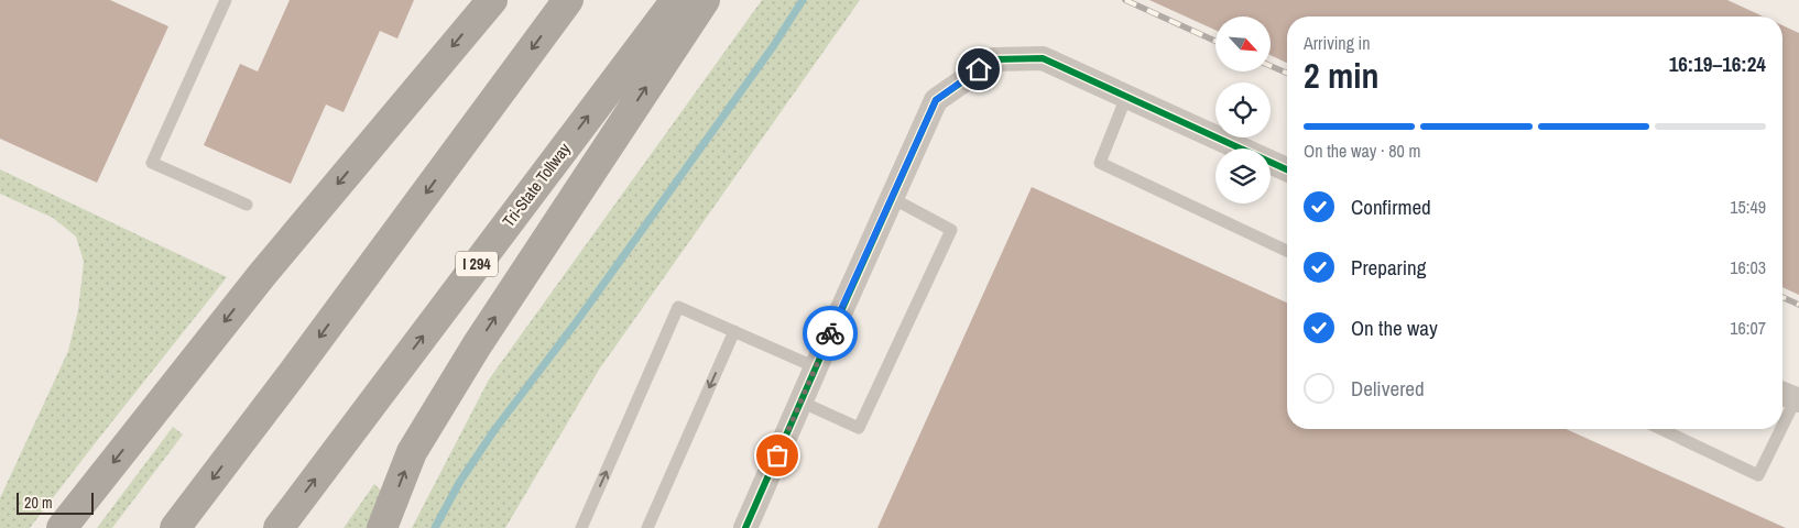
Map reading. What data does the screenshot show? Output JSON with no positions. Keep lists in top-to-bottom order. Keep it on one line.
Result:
{"streets":{"highway":["Tri-State Tollway","I 294"]},"scale_bar":"20 m","north":"bottom right","page":{"heading":["2 min","Arriving in","16:19–16:24"],"bar":"On the way · 80 m","list":[["Confirmed","15:49"],["Preparing","16:03"],["On the way","16:07"],"Delivered"],"scale":"20 m"}}
